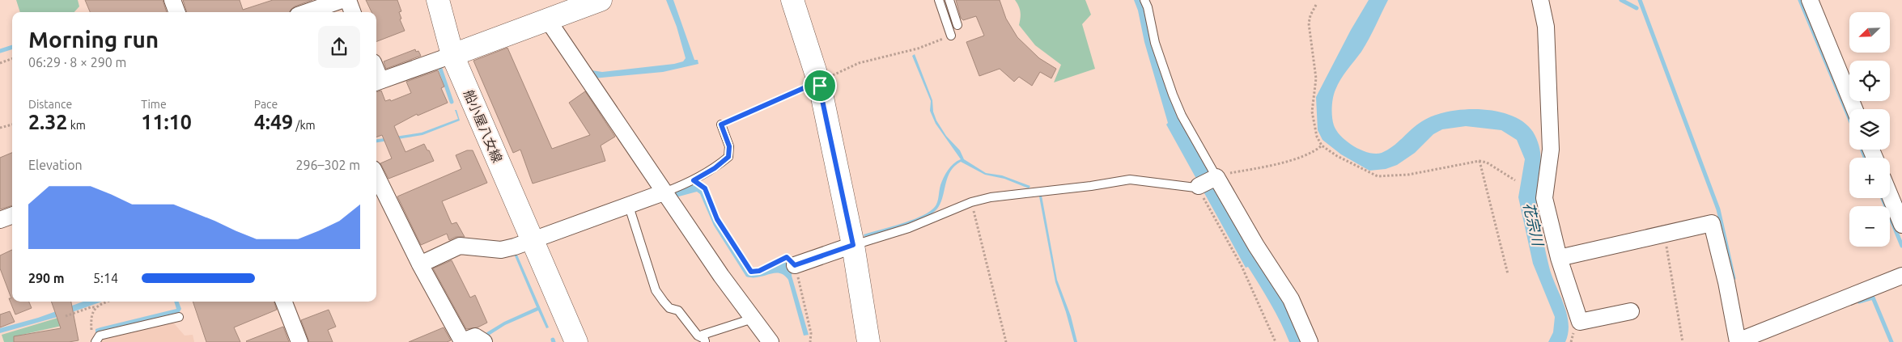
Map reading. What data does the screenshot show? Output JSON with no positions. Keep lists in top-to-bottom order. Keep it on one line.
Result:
{"streets":{"main road":["船小屋八女線"]},"water":["花宗川"],"north":"bottom left","page":{"map_buttons":["+","−"],"heading":["Morning run","06:29 · 8 × 290 m"],"stats":[["Distance","2.32 km"],["Time","11:10"],["Pace","4:49 /km"]],"chart":["Elevation","296–302 m"],"list":[{"name":"290 m","note":"5:14"}]}}
